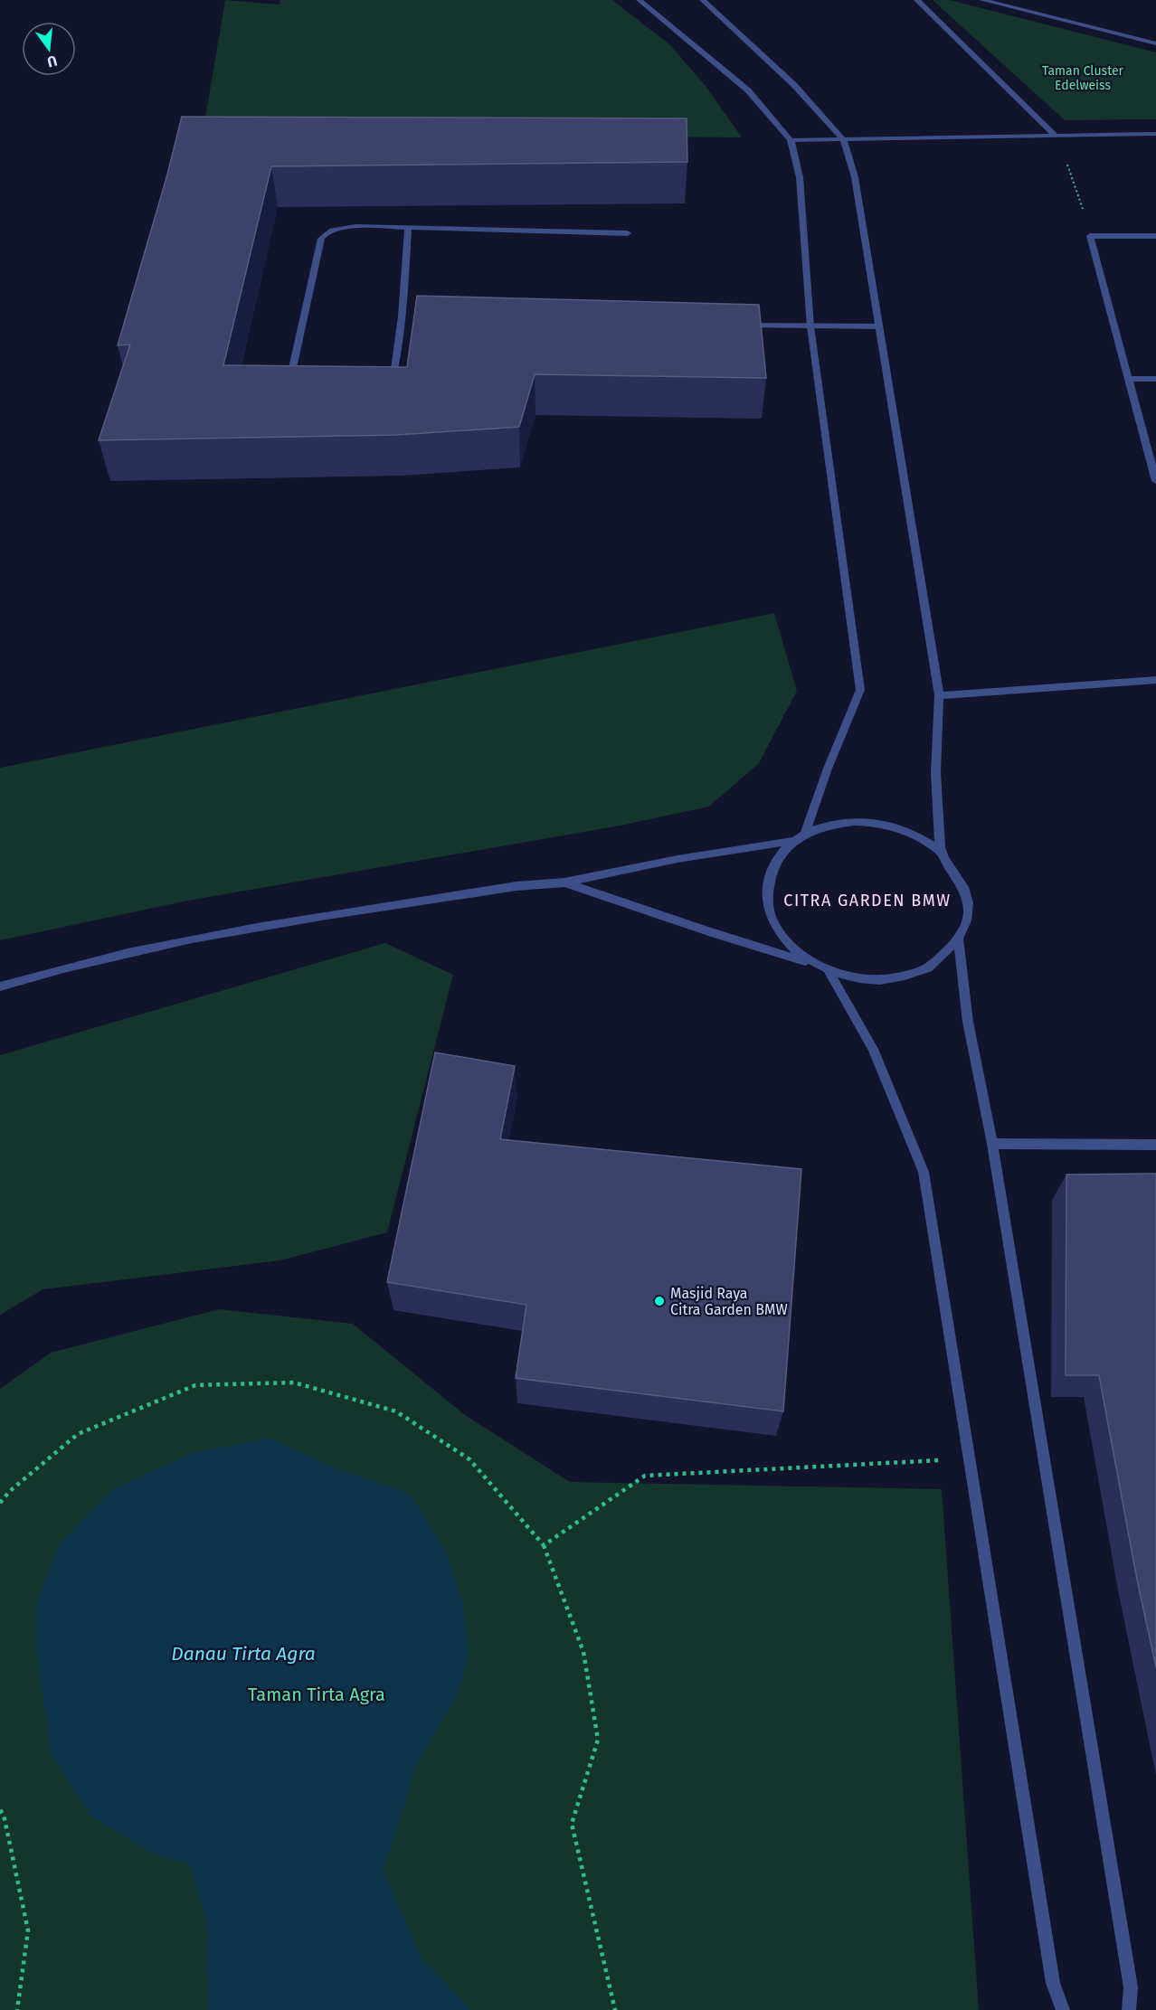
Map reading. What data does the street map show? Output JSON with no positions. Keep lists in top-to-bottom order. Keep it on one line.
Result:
{"districts":["CITRA GARDEN BMW"],"water":["Danau Tirta Agra"],"parks":["Taman Cluster Edelweiss","Taman Tirta Agra"],"places":["Masjid Raya Citra Garden BMW"],"north":"bottom"}
